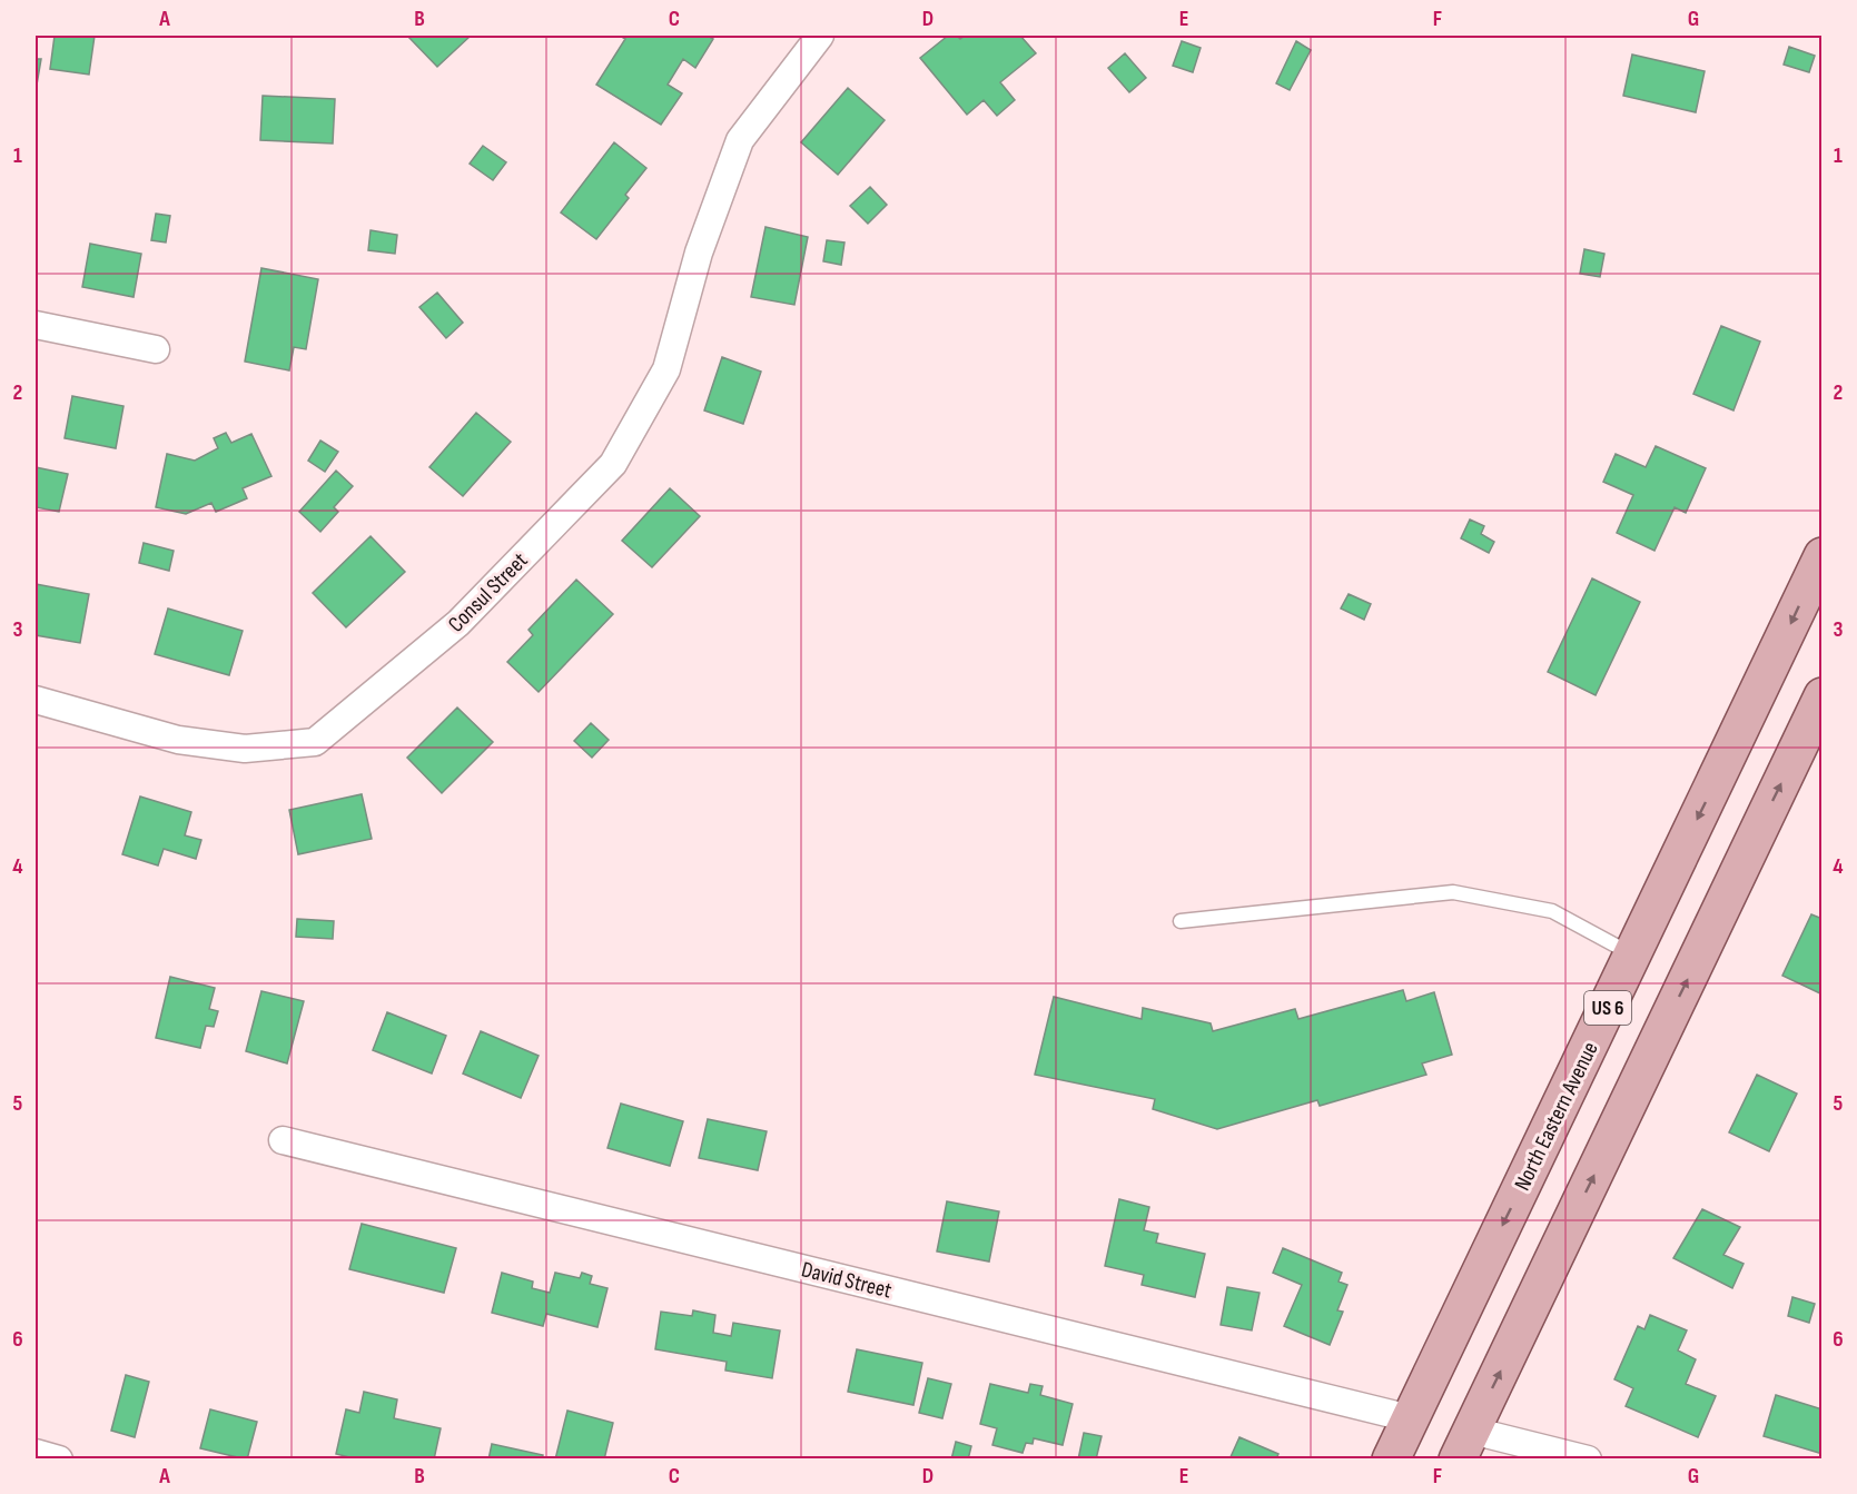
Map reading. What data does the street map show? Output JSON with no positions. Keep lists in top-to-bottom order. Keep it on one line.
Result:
{"streets":{"main road":["US 6","North Eastern Avenue"],"street":["Consul Street","David Street"]},"crossings":[["North Eastern Avenue","David Street"]],"grid":{"columns":["A","B","C","D","E","F","G"],"rows":["1","2","3","4","5","6"]}}
